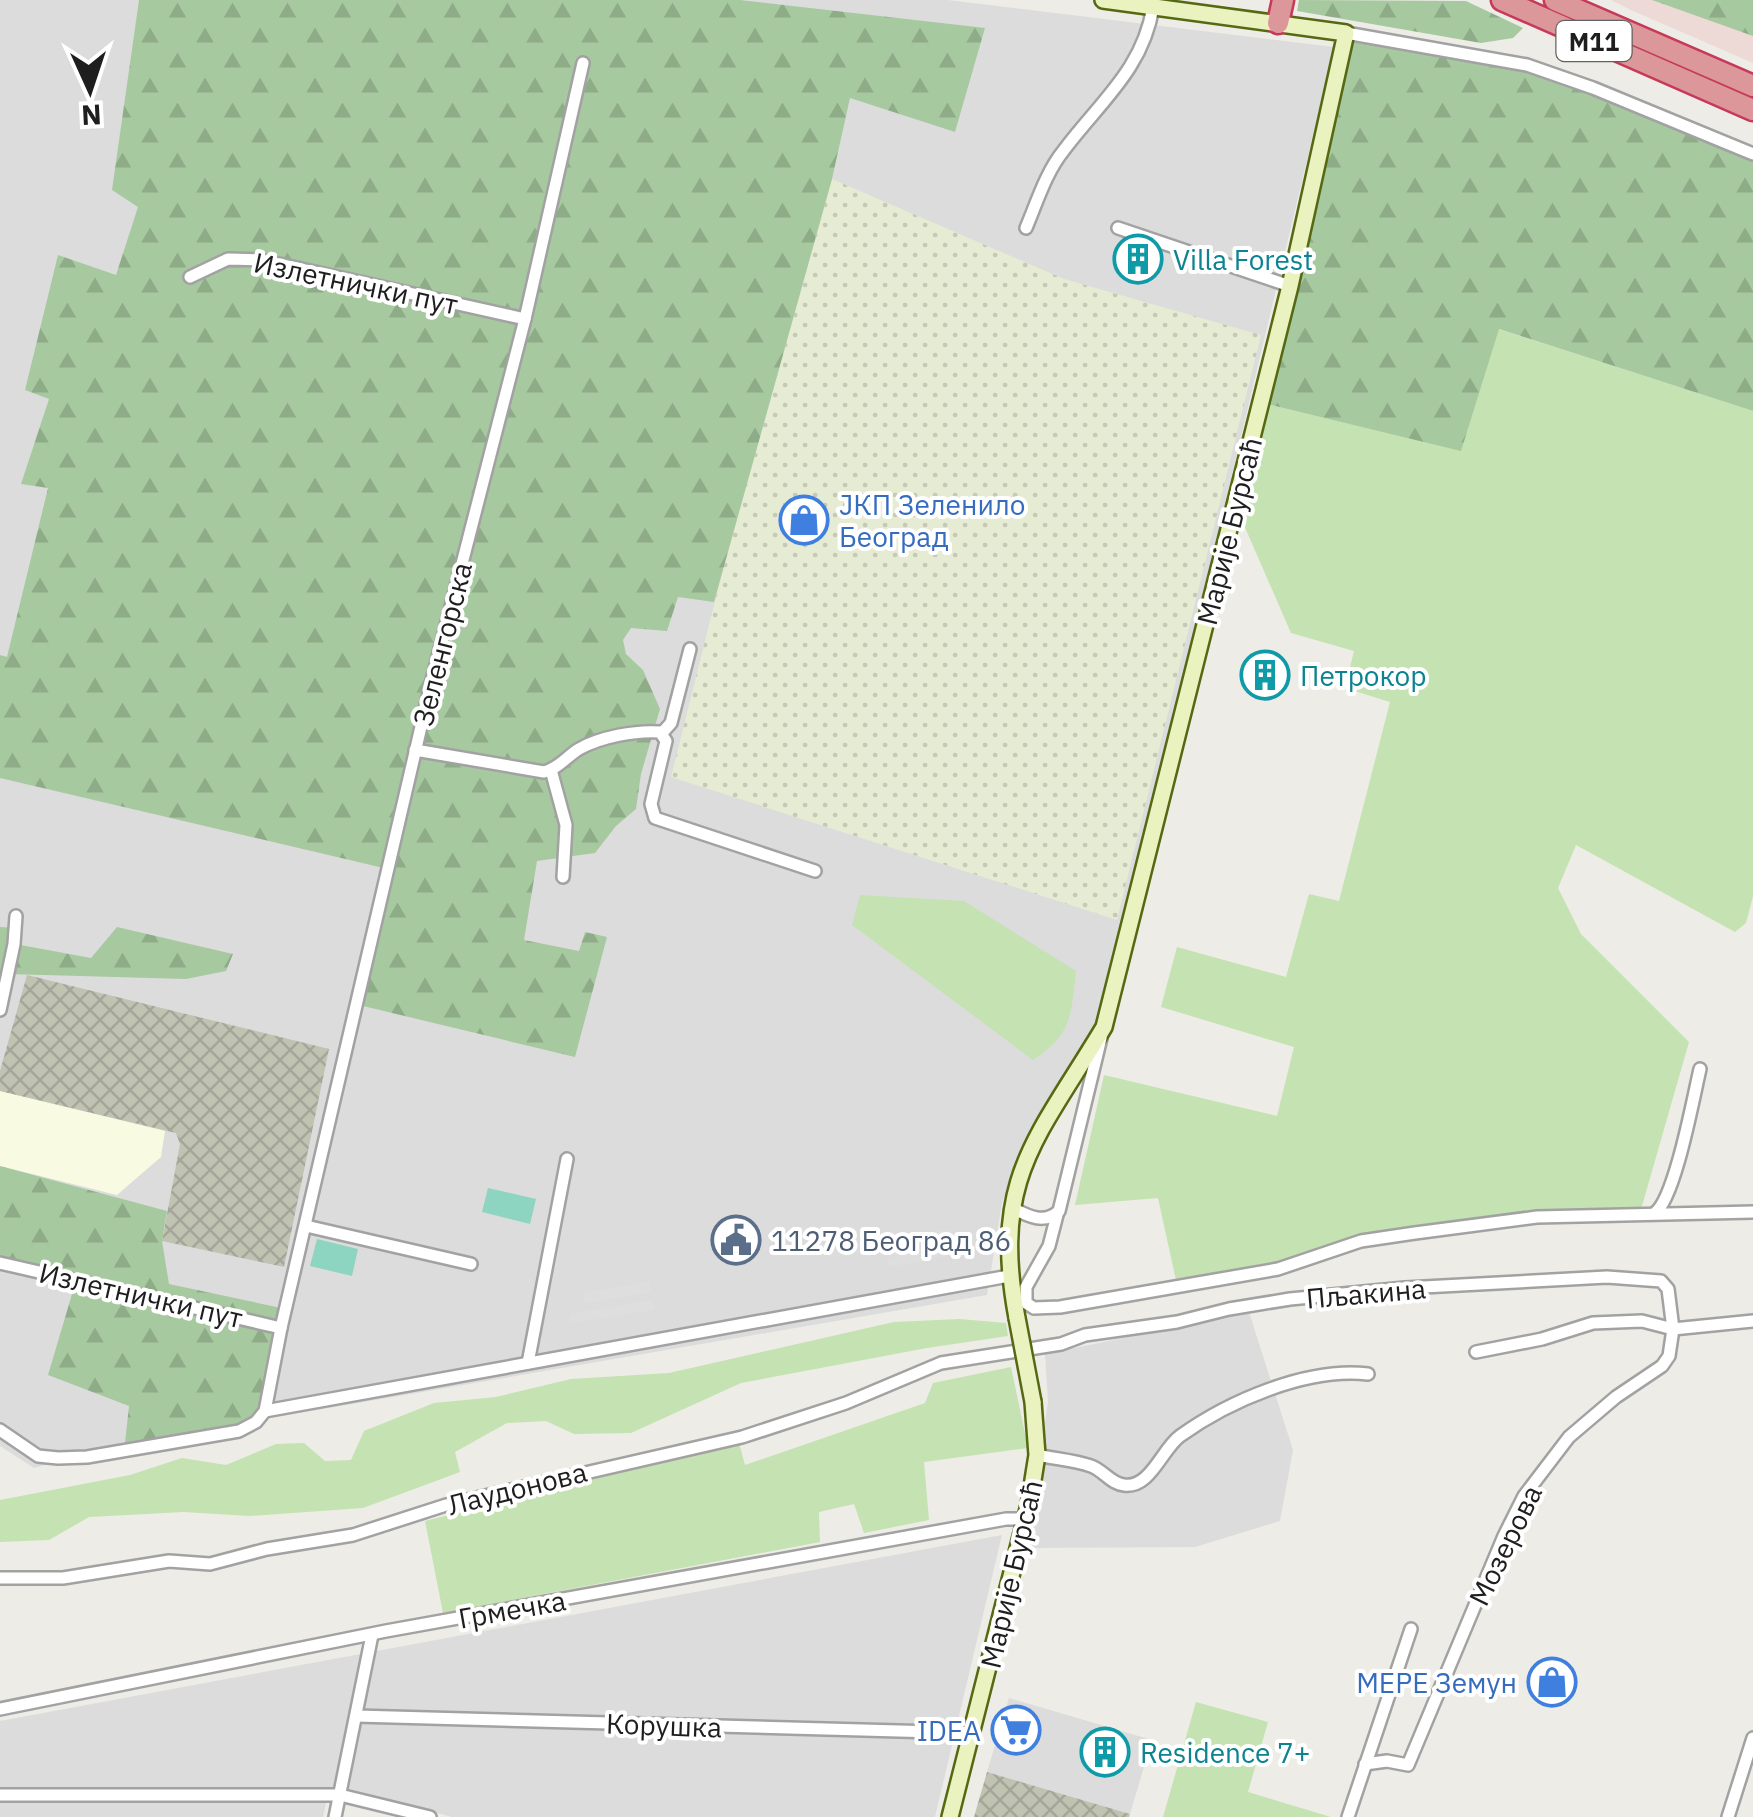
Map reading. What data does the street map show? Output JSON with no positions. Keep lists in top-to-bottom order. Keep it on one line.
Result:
{"streets":{"highway":["M11"],"street":["Излетнички пут","Марије Бурсаћ","Зеленгорска","Пљакина","Лаудонова","Мозерова","Грмечка","Корушка"]},"crossings":[["Излетнички пут","Зеленгорска"],["Марије Бурсаћ","Грмечка"],["Марије Бурсаћ","Корушка"],["Пљакина","Лаудонова"],["Пљакина","Мозерова"]],"places":{"building":["Villa Forest","Петрокор","Residence 7+"],"shop":["ЈКП Зеленило Београд","МЕРЕ Земун"],"public building":["11278 Београд 86"],"supermarket":["IDEA"]},"north":"bottom"}
